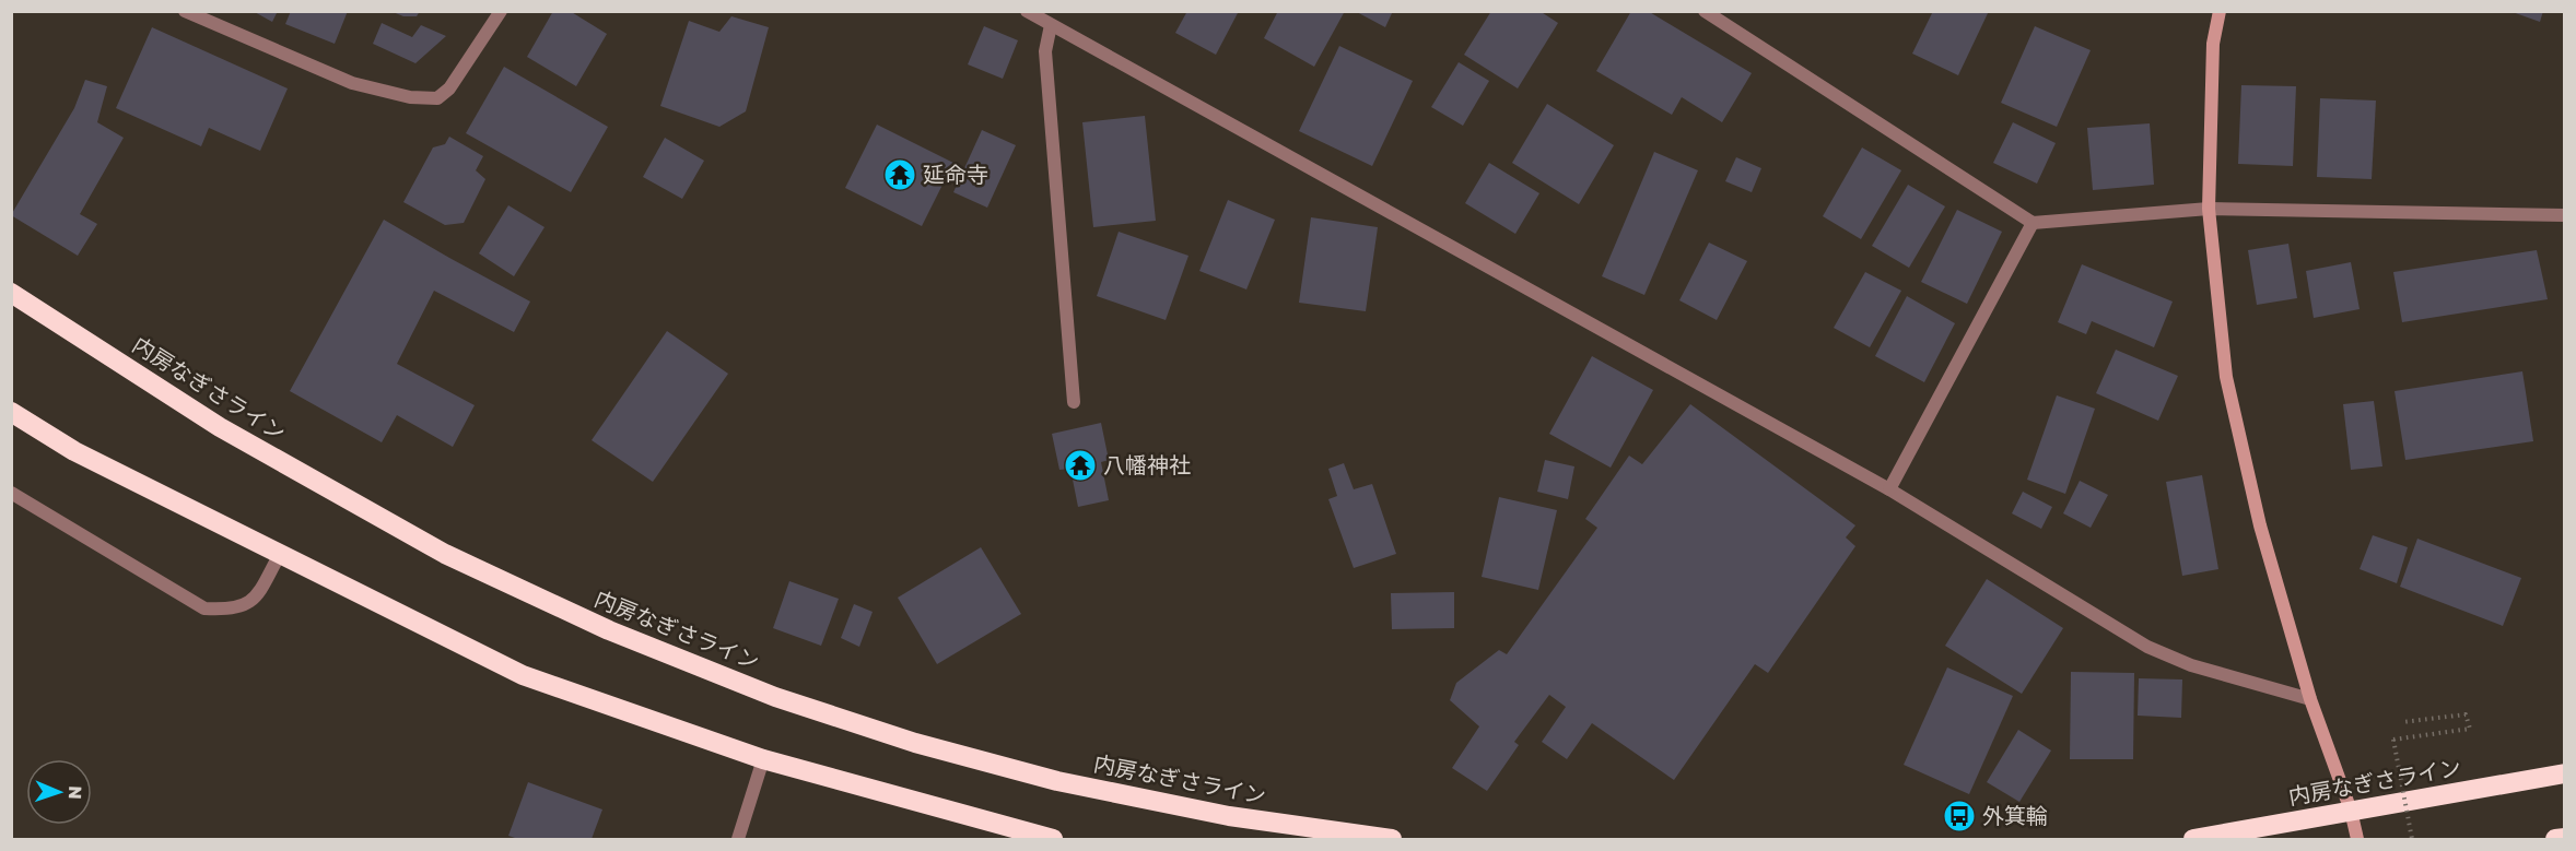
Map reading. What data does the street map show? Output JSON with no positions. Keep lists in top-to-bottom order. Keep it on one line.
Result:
{"streets":{"highway":["内房なぎさライン"]},"places":{"temple":["延命寺","八幡神社"],"bus stop":["外箕輪"]},"north":"right"}
